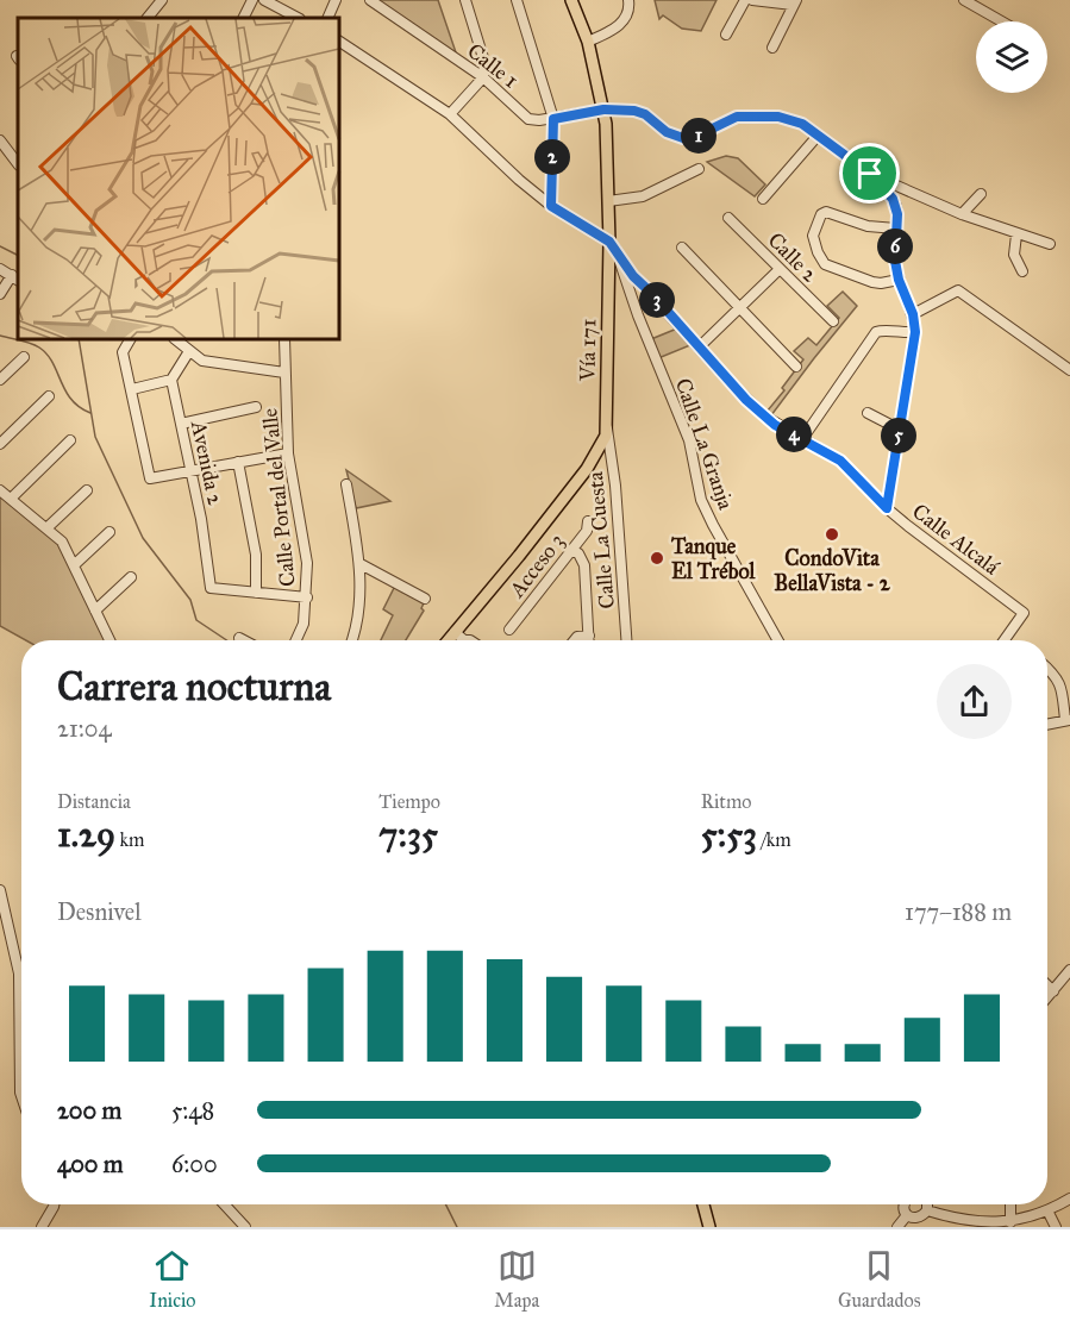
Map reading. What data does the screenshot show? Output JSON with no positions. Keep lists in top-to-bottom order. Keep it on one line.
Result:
{"streets":{"main road":["Vía 171"],"street":["Calle 1","Calle 2","Calle La Granja","Avenida 2","Calle Portal del Valle","Calle Alcalá","Calle La Cuesta","Acceso 3"]},"crossings":[["Calle 1","Vía 171"],["Vía 171","Calle La Granja"],["Vía 171","Calle La Cuesta"],["Calle La Granja","Calle Alcalá"]],"places":["CondoVita BellaVista - 2","Tanque El Trébol"],"page":{"pins":["1","2","6","3","4","5"],"heading":["Carrera nocturna","21:04"],"stats":[["Distancia","1.29 km"],["Tiempo","7:35"],["Ritmo","5:53 /km"]],"chart":["Desnivel","177–188 m"],"list":[{"name":"200 m","note":"5:48"},{"name":"400 m","note":"6:00"}],"tabs":["Inicio","Mapa","Guardados"]}}
